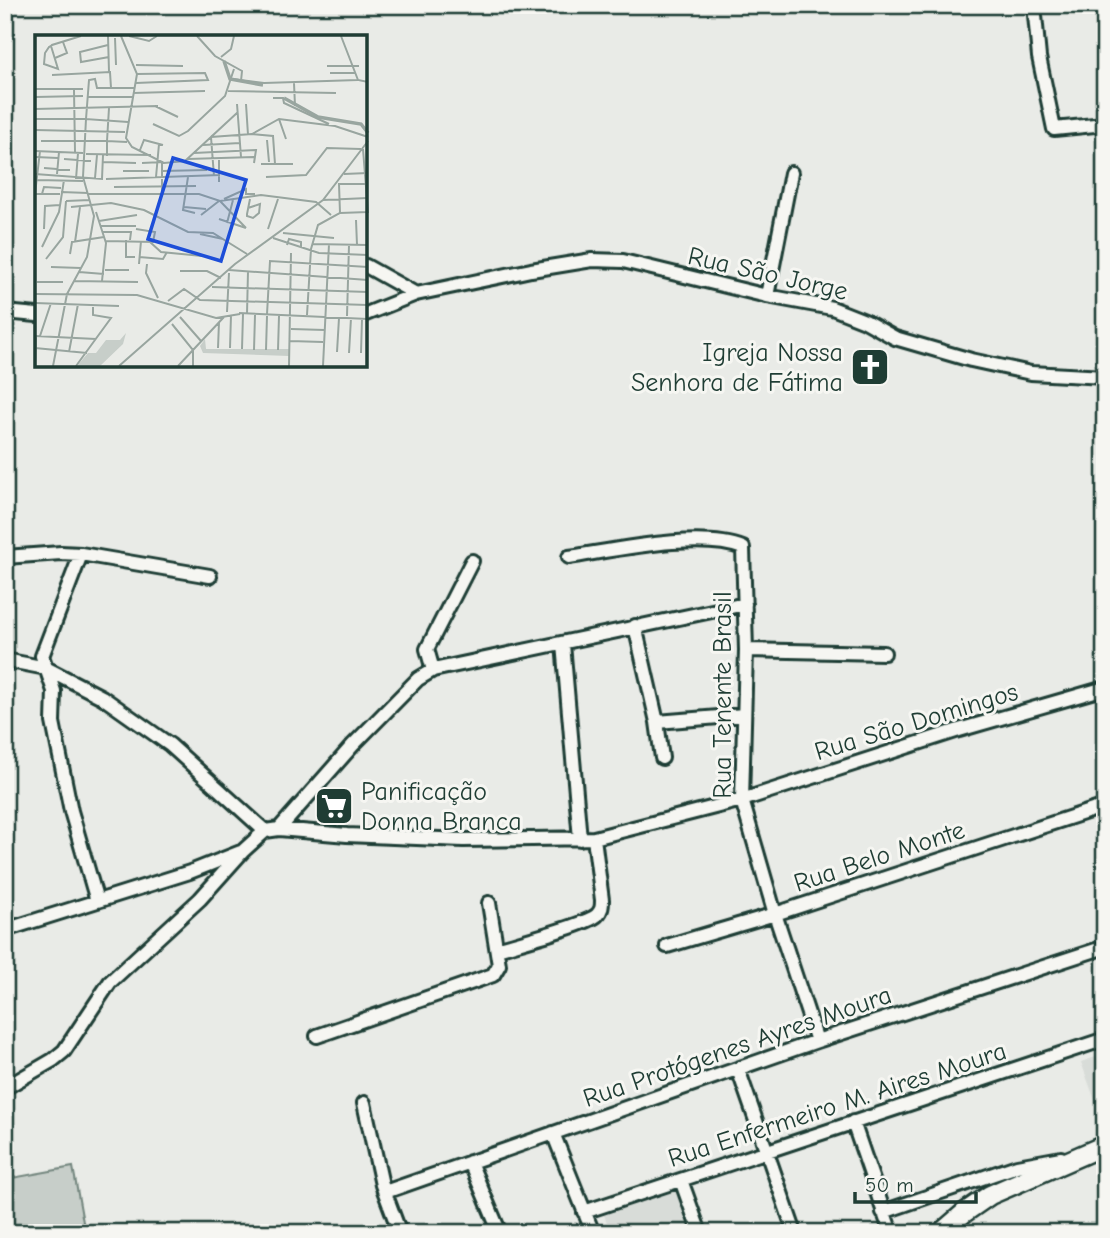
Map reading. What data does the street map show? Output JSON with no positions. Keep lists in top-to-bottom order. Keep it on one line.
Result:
{"streets":{"street":["Rua São Jorge","Rua Tenente Brasil","Rua São Domingos","Rua Belo Monte","Rua Protógenes Ayres Moura","Rua Enfermeiro M. Aires Moura"]},"crossings":[["Rua Tenente Brasil","Rua São Domingos"],["Rua Tenente Brasil","Rua Belo Monte"],["Rua Tenente Brasil","Rua Protógenes Ayres Moura"]],"places":{"church":["Igreja Nossa Senhora de Fátima"],"supermarket":["Panificação Donna Branca"]},"scale_bar":"50 m"}
